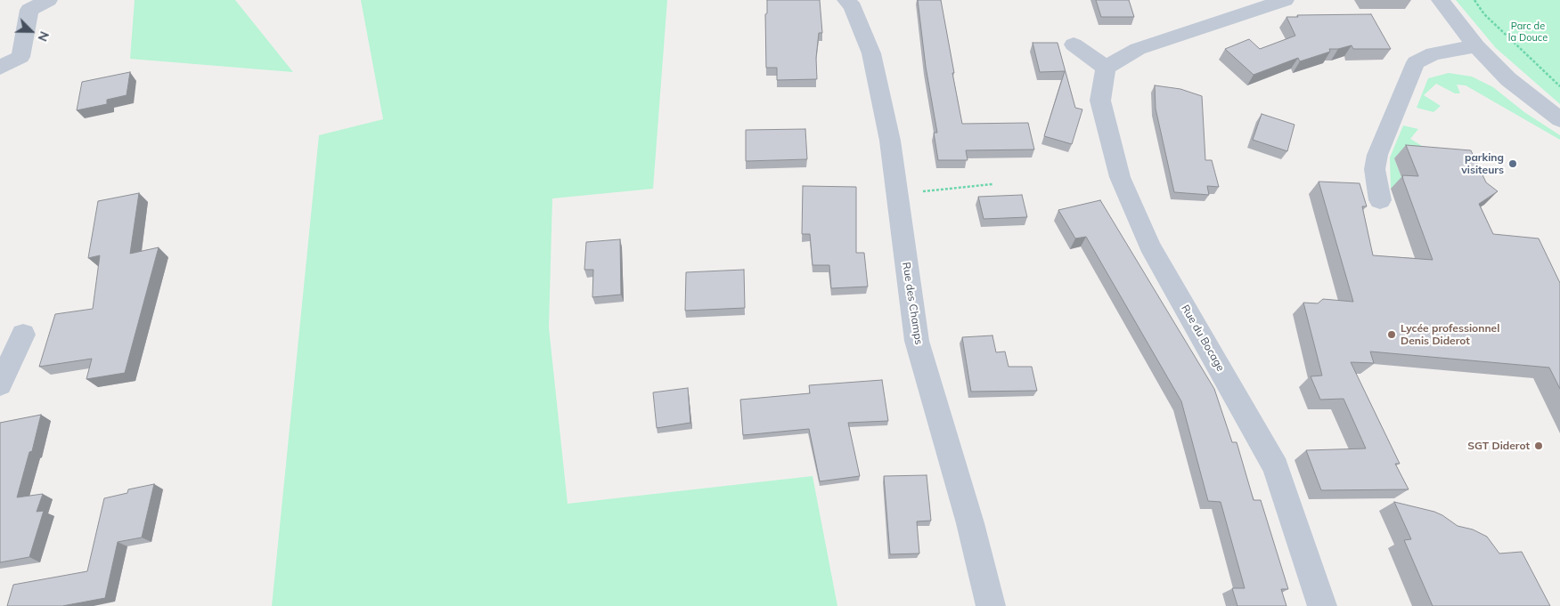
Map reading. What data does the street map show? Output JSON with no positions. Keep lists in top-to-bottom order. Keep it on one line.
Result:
{"streets":{"street":["Rue des Champs","Rue du Bocage"]},"parks":["Parc de la Douce"],"places":["parking visiteurs","Lycée professionnel Denis Diderot","SGT Diderot"],"north":"bottom right"}
